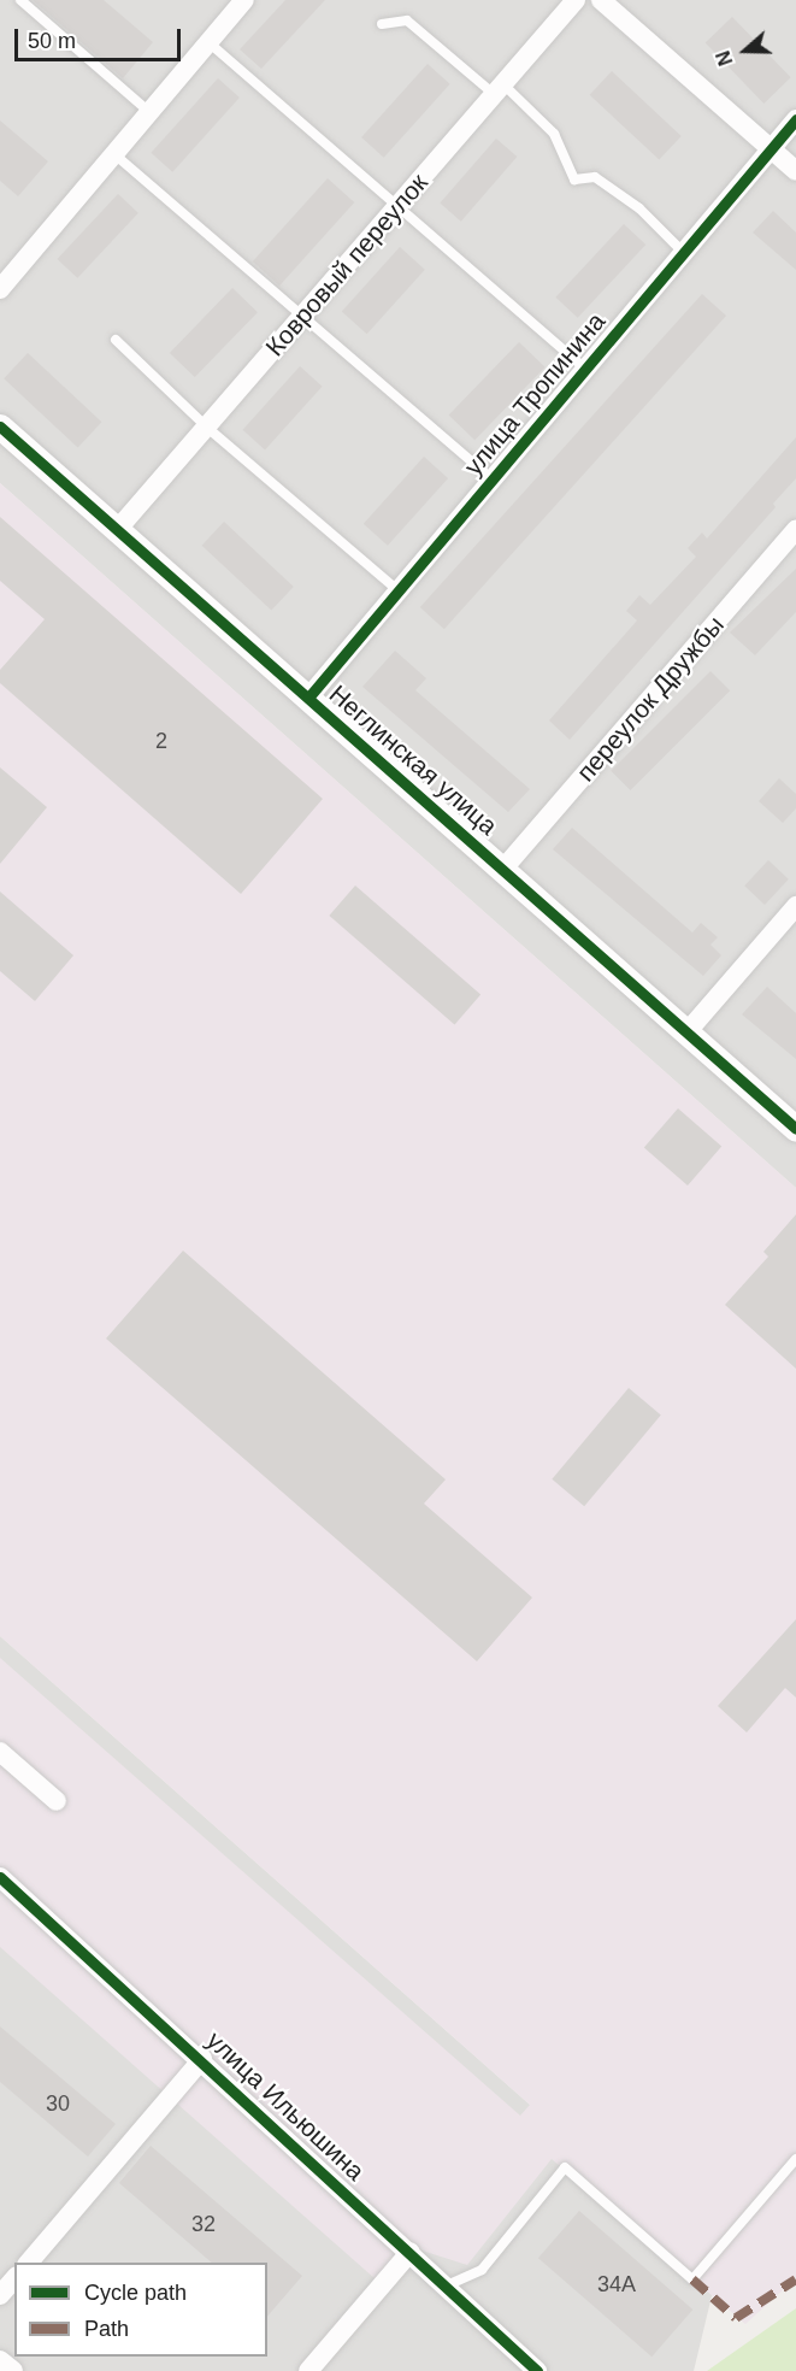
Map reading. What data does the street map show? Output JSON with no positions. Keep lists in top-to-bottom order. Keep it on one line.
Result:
{"streets":{"street":["Ковровый переулок","улица Тропинина","переулок Дружбы","Неглинская улица","улица Ильюшина"]},"crossings":[["Ковровый переулок","Неглинская улица"],["улица Тропинина","Неглинская улица"],["переулок Дружбы","Неглинская улица"]],"house_numbers":["2","30","32","34А"],"legend":["Cycle path","Path"],"scale_bar":"50 m","north":"left"}
